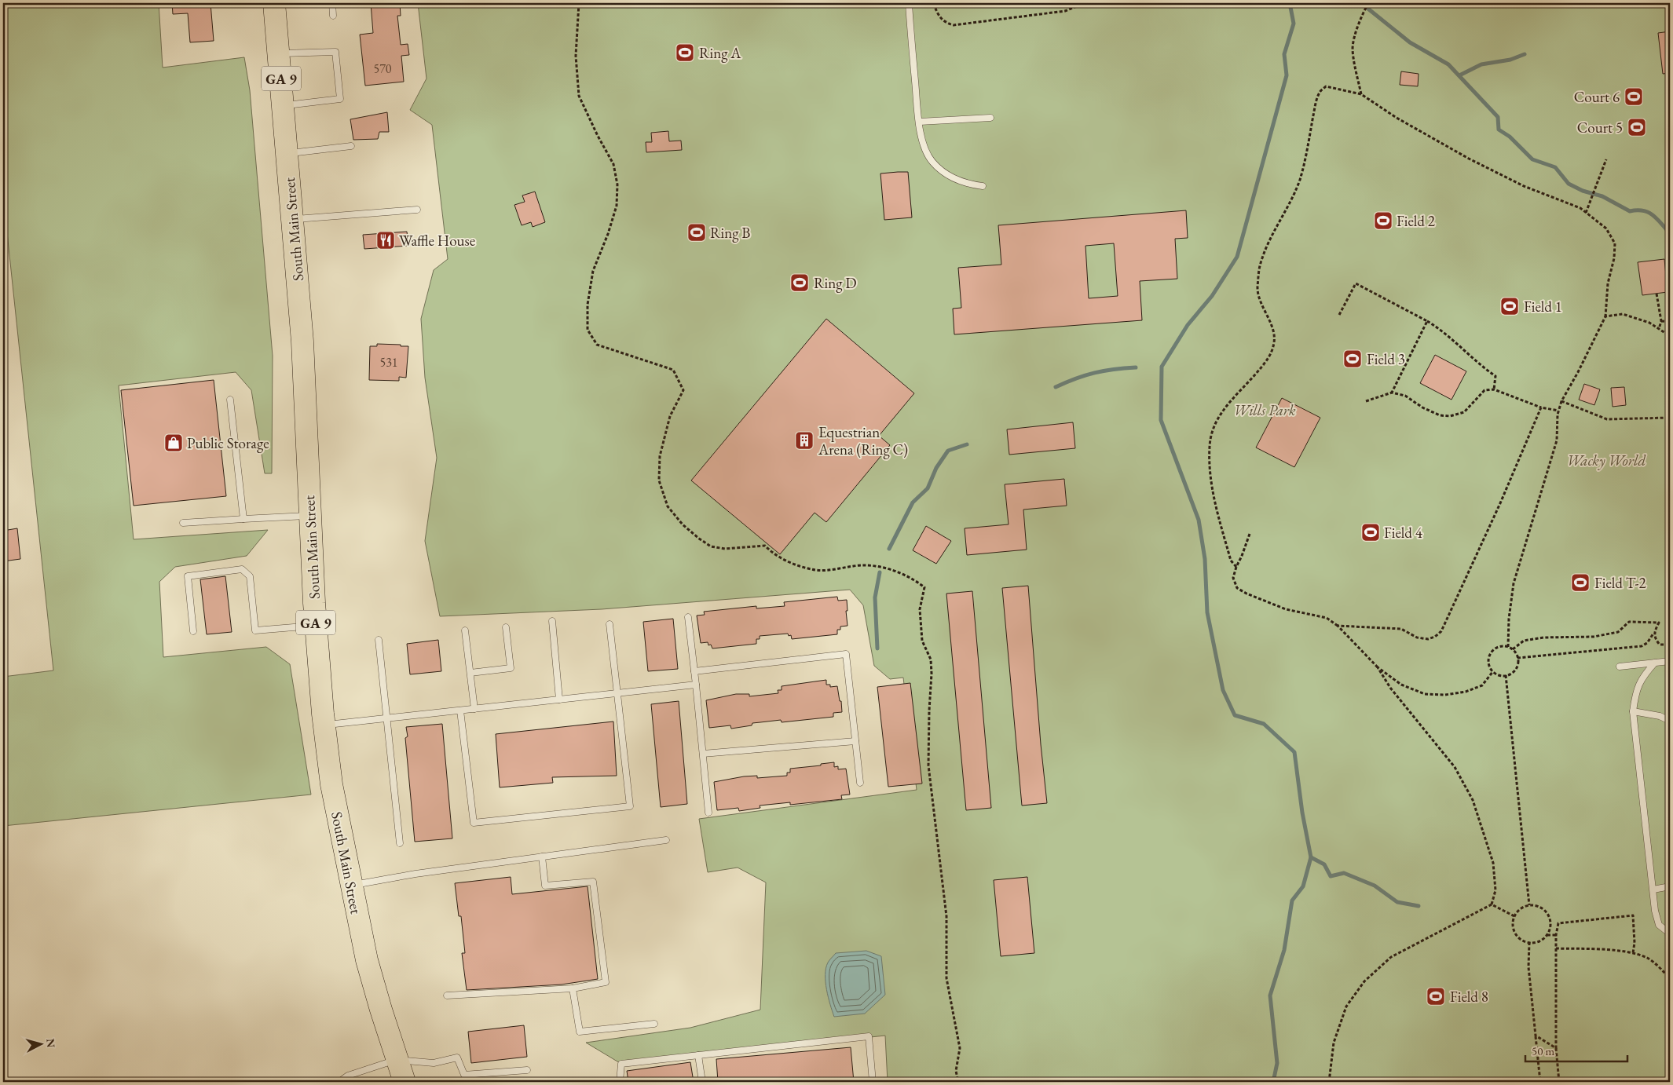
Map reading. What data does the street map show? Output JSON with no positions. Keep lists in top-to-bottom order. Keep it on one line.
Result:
{"streets":{"highway":["GA 9","South Main Street"]},"parks":["Wills Park","Wacky World"],"places":{"sports":["Ring A","Court 6","Court 5","Field 2","Ring B","Ring D","Field 1","Field 3","Field 4","Field T-2","Field 8"],"restaurant":["Waffle House"],"building":["Equestrian Arena (Ring C)"],"shop":["Public Storage"]},"house_numbers":["570","531"],"scale_bar":"50 m","north":"right"}
